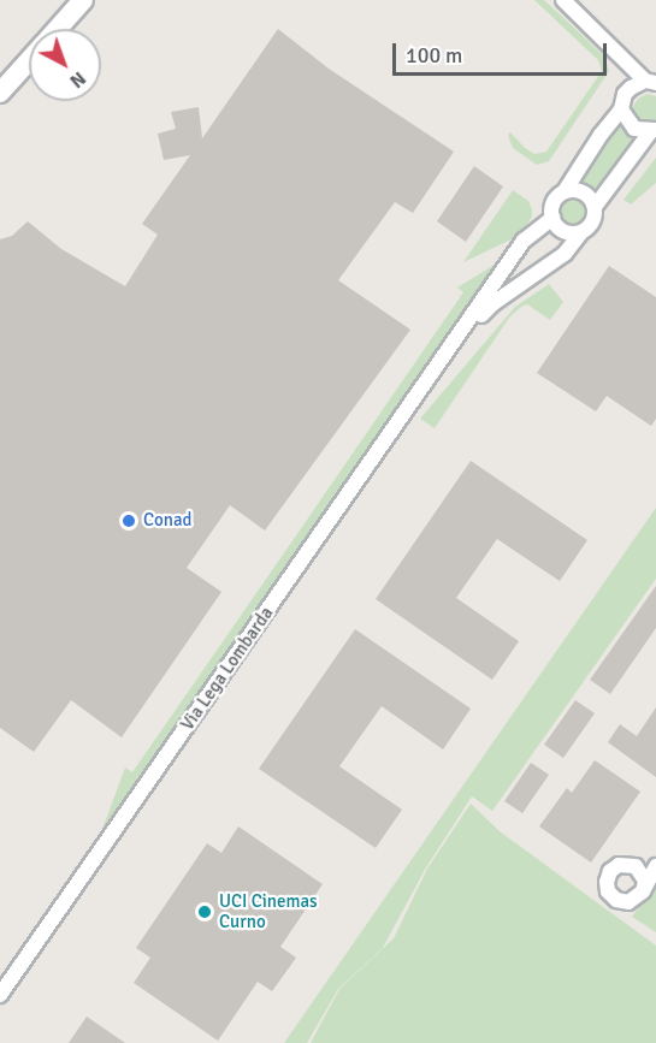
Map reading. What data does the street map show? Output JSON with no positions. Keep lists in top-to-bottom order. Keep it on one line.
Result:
{"streets":{"street":["Via Lega Lombarda"]},"places":["Conad","UCI Cinemas Curno"],"scale_bar":"100 m","north":"bottom right"}
